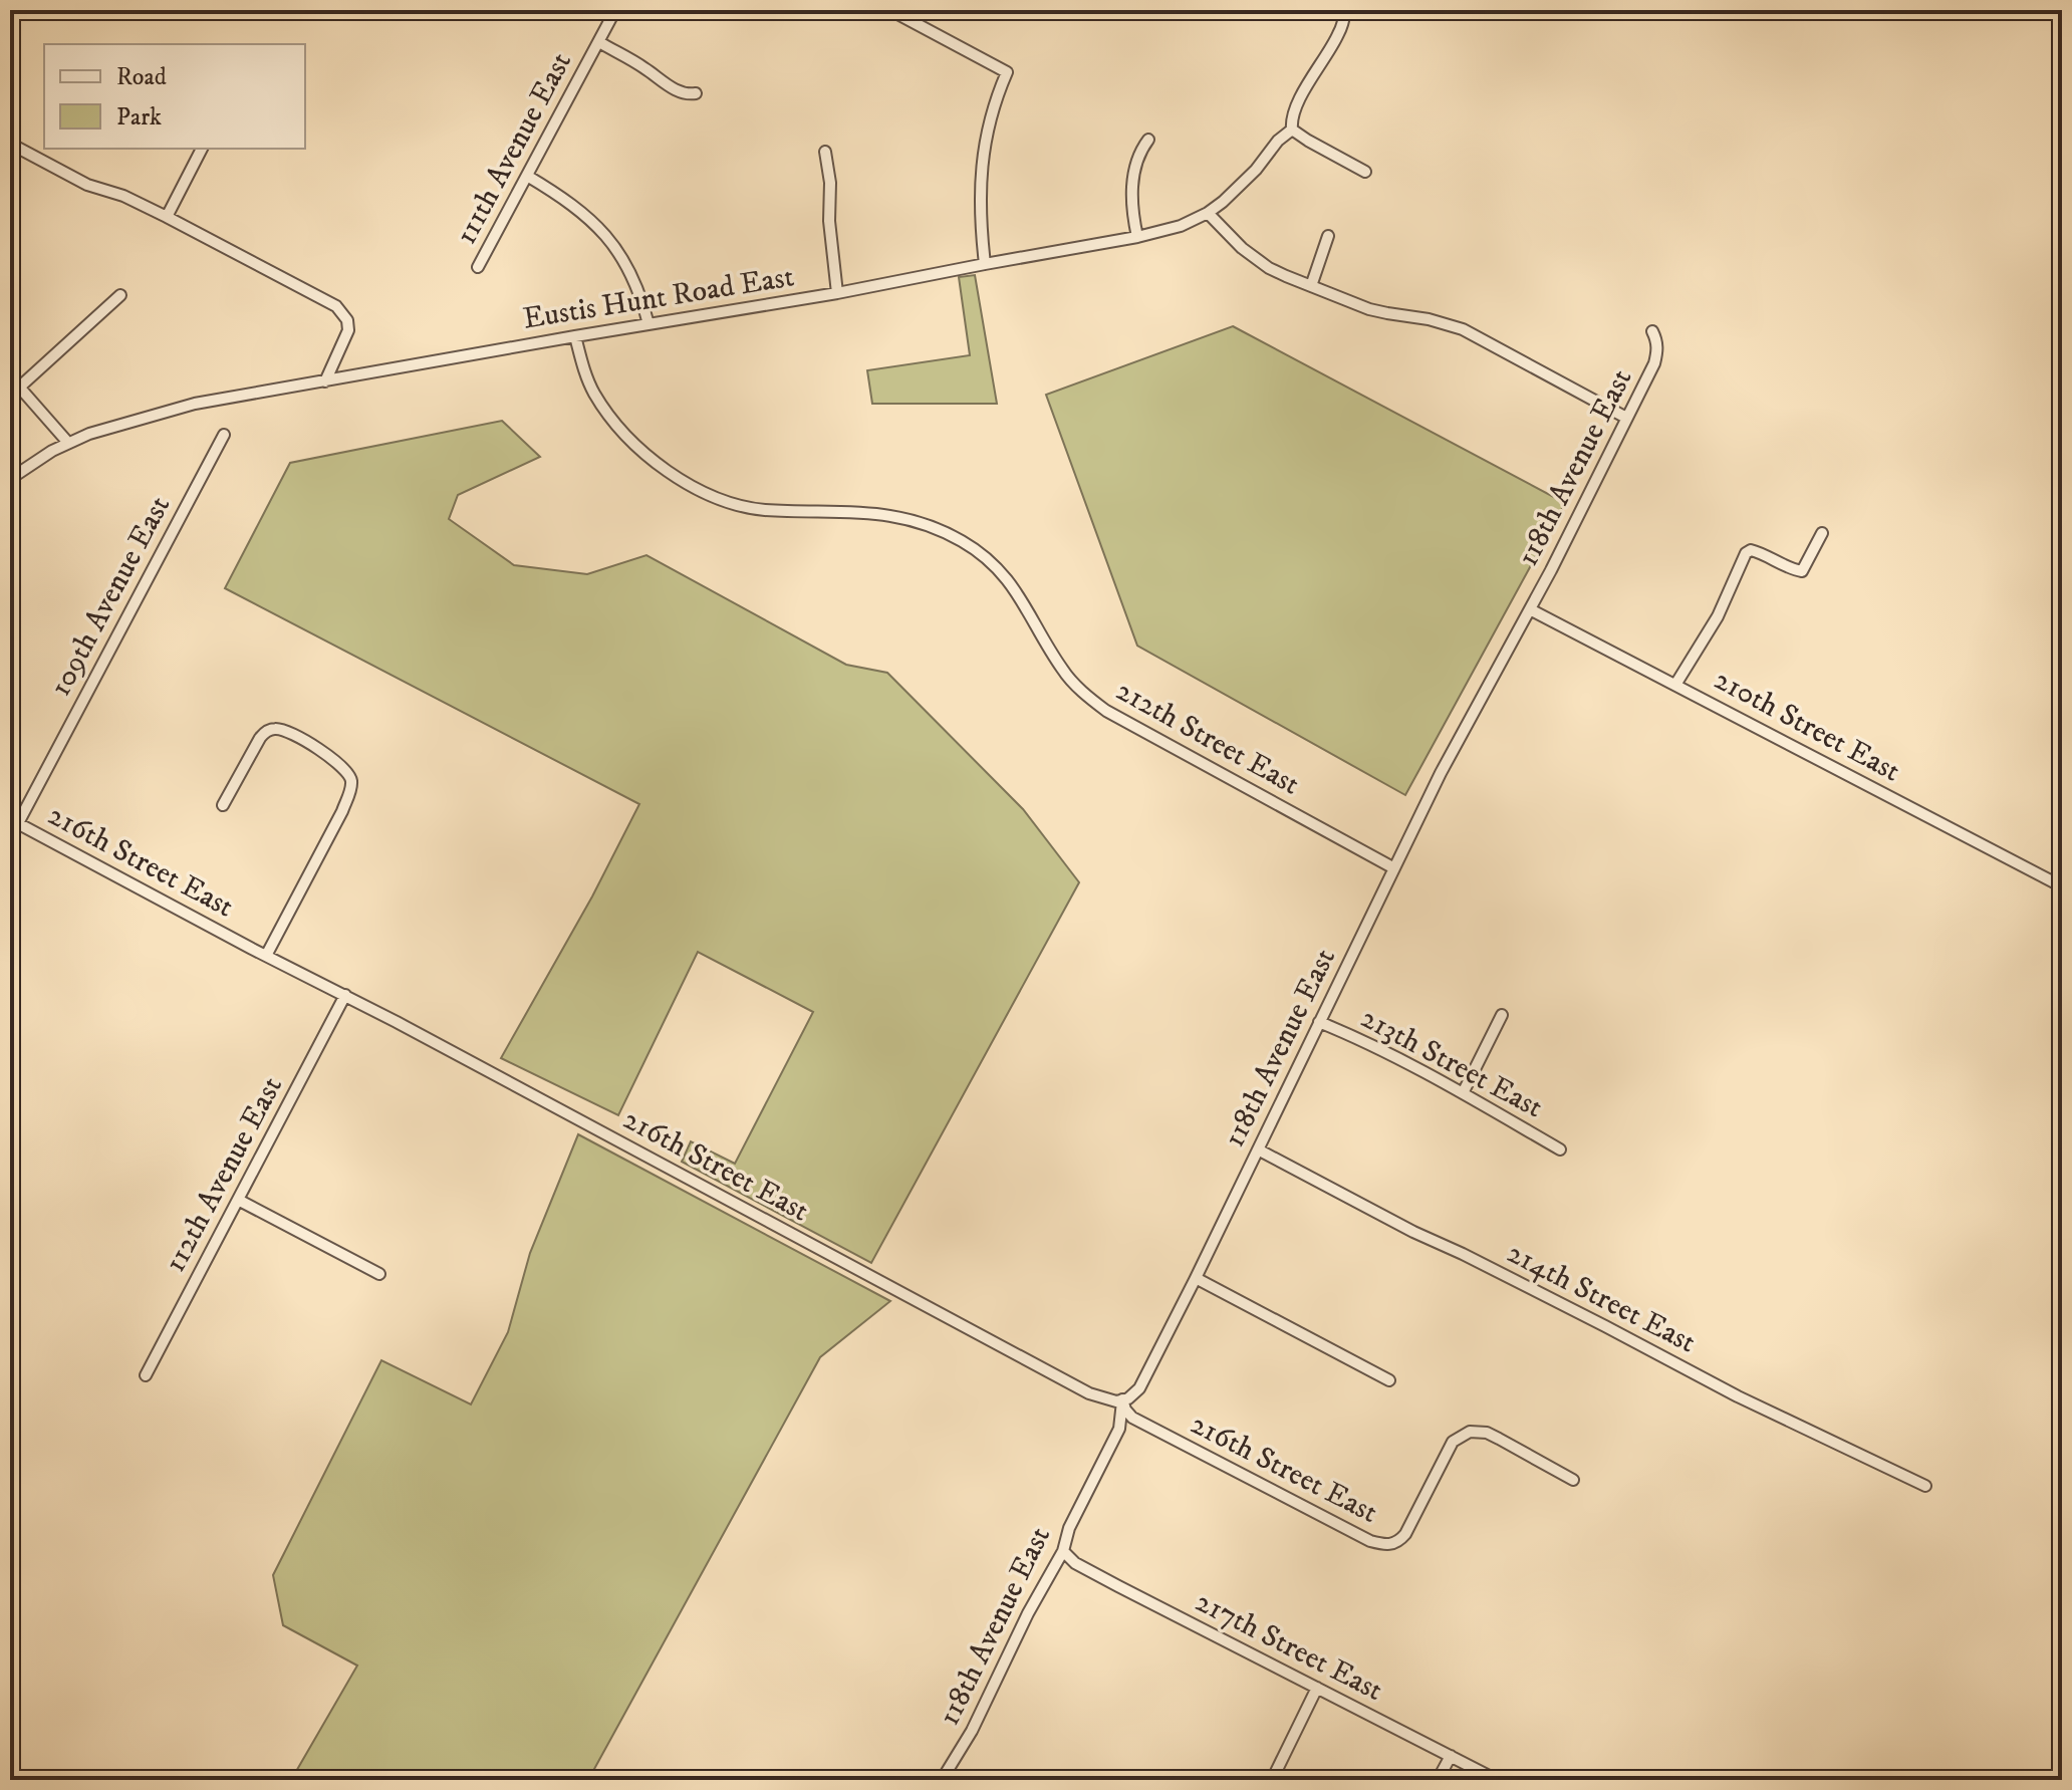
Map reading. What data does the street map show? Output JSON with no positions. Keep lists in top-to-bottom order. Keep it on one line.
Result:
{"streets":{"street":["111th Avenue East","Eustis Hunt Road East","118th Avenue East","109th Avenue East","210th Street East","212th Street East","216th Street East","213th Street East","112th Avenue East","214th Street East","217th Street East"]},"crossings":[["Eustis Hunt Road East","212th Street East"],["118th Avenue East","210th Street East"],["118th Avenue East","212th Street East"],["118th Avenue East","216th Street East"],["118th Avenue East","213th Street East"],["118th Avenue East","214th Street East"],["118th Avenue East","217th Street East"],["109th Avenue East","216th Street East"],["216th Street East","112th Avenue East"]],"legend":["Road","Park"]}
